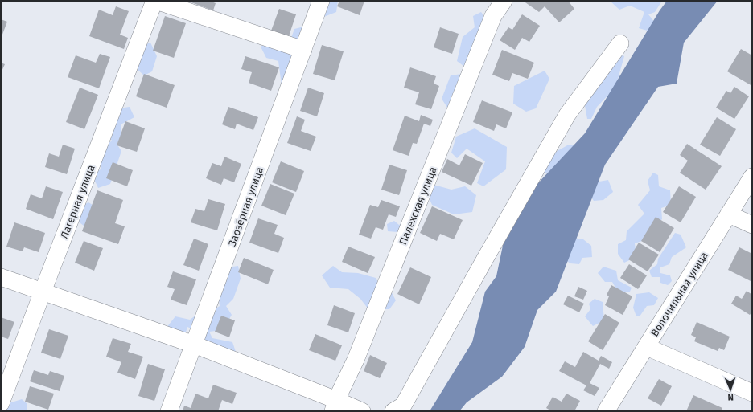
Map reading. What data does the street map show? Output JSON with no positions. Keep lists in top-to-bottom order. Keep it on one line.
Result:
{"streets":{"street":["Лагерная улица","Палехская улица","Заозёрная улица","Волочильная улица"]},"north":"bottom"}
